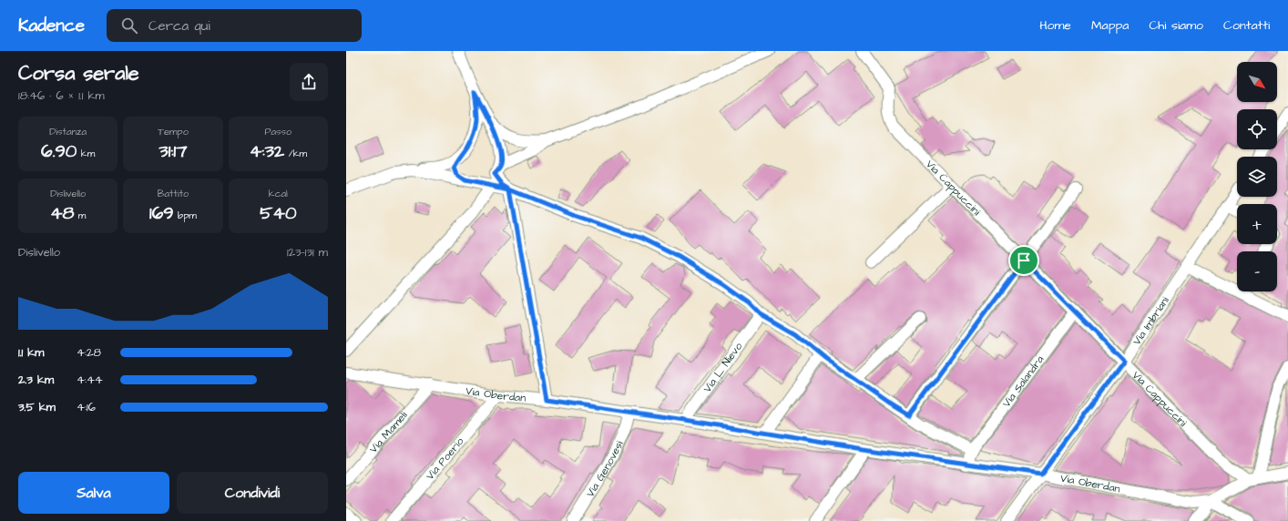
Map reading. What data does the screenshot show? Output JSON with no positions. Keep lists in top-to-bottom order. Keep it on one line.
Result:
{"streets":{"street":["Via Cappuccini","Via Imbriani","Via L. Nievo","Via Salandra","Via Oberdan","Via Mameli","Via Poerio","Via Genovesi"]},"crossings":[["Via Cappuccini","Via Imbriani"],["Via Cappuccini","Via Salandra"],["Via Cappuccini","Via Oberdan"],["Via Imbriani","Via Oberdan"],["Via L. Nievo","Via Oberdan"],["Via Salandra","Via Oberdan"],["Via Oberdan","Via Mameli"],["Via Oberdan","Via Poerio"],["Via Oberdan","Via Genovesi"]],"north":"bottom right","page":{"header":"Kadence","search":"Cerca qui","nav":["Home","Mappa","Chi siamo","Contatti"],"heading":["Corsa serale","18:46 · 6 × 1.1 km"],"map_buttons":["+","−"],"stats":[["Distanza","6.90 km"],["Tempo","31:17"],["Passo","4:32 /km"],["Dislivello","48 m"],["Battito","169 bpm"],["kcal","540"]],"chart":["Dislivello","123–131 m"],"list":[{"name":"1.1 km","note":"4:28"},{"name":"2.3 km","note":"4:44"},{"name":"3.5 km","note":"4:16"}],"buttons":["Salva","Condividi"]}}
